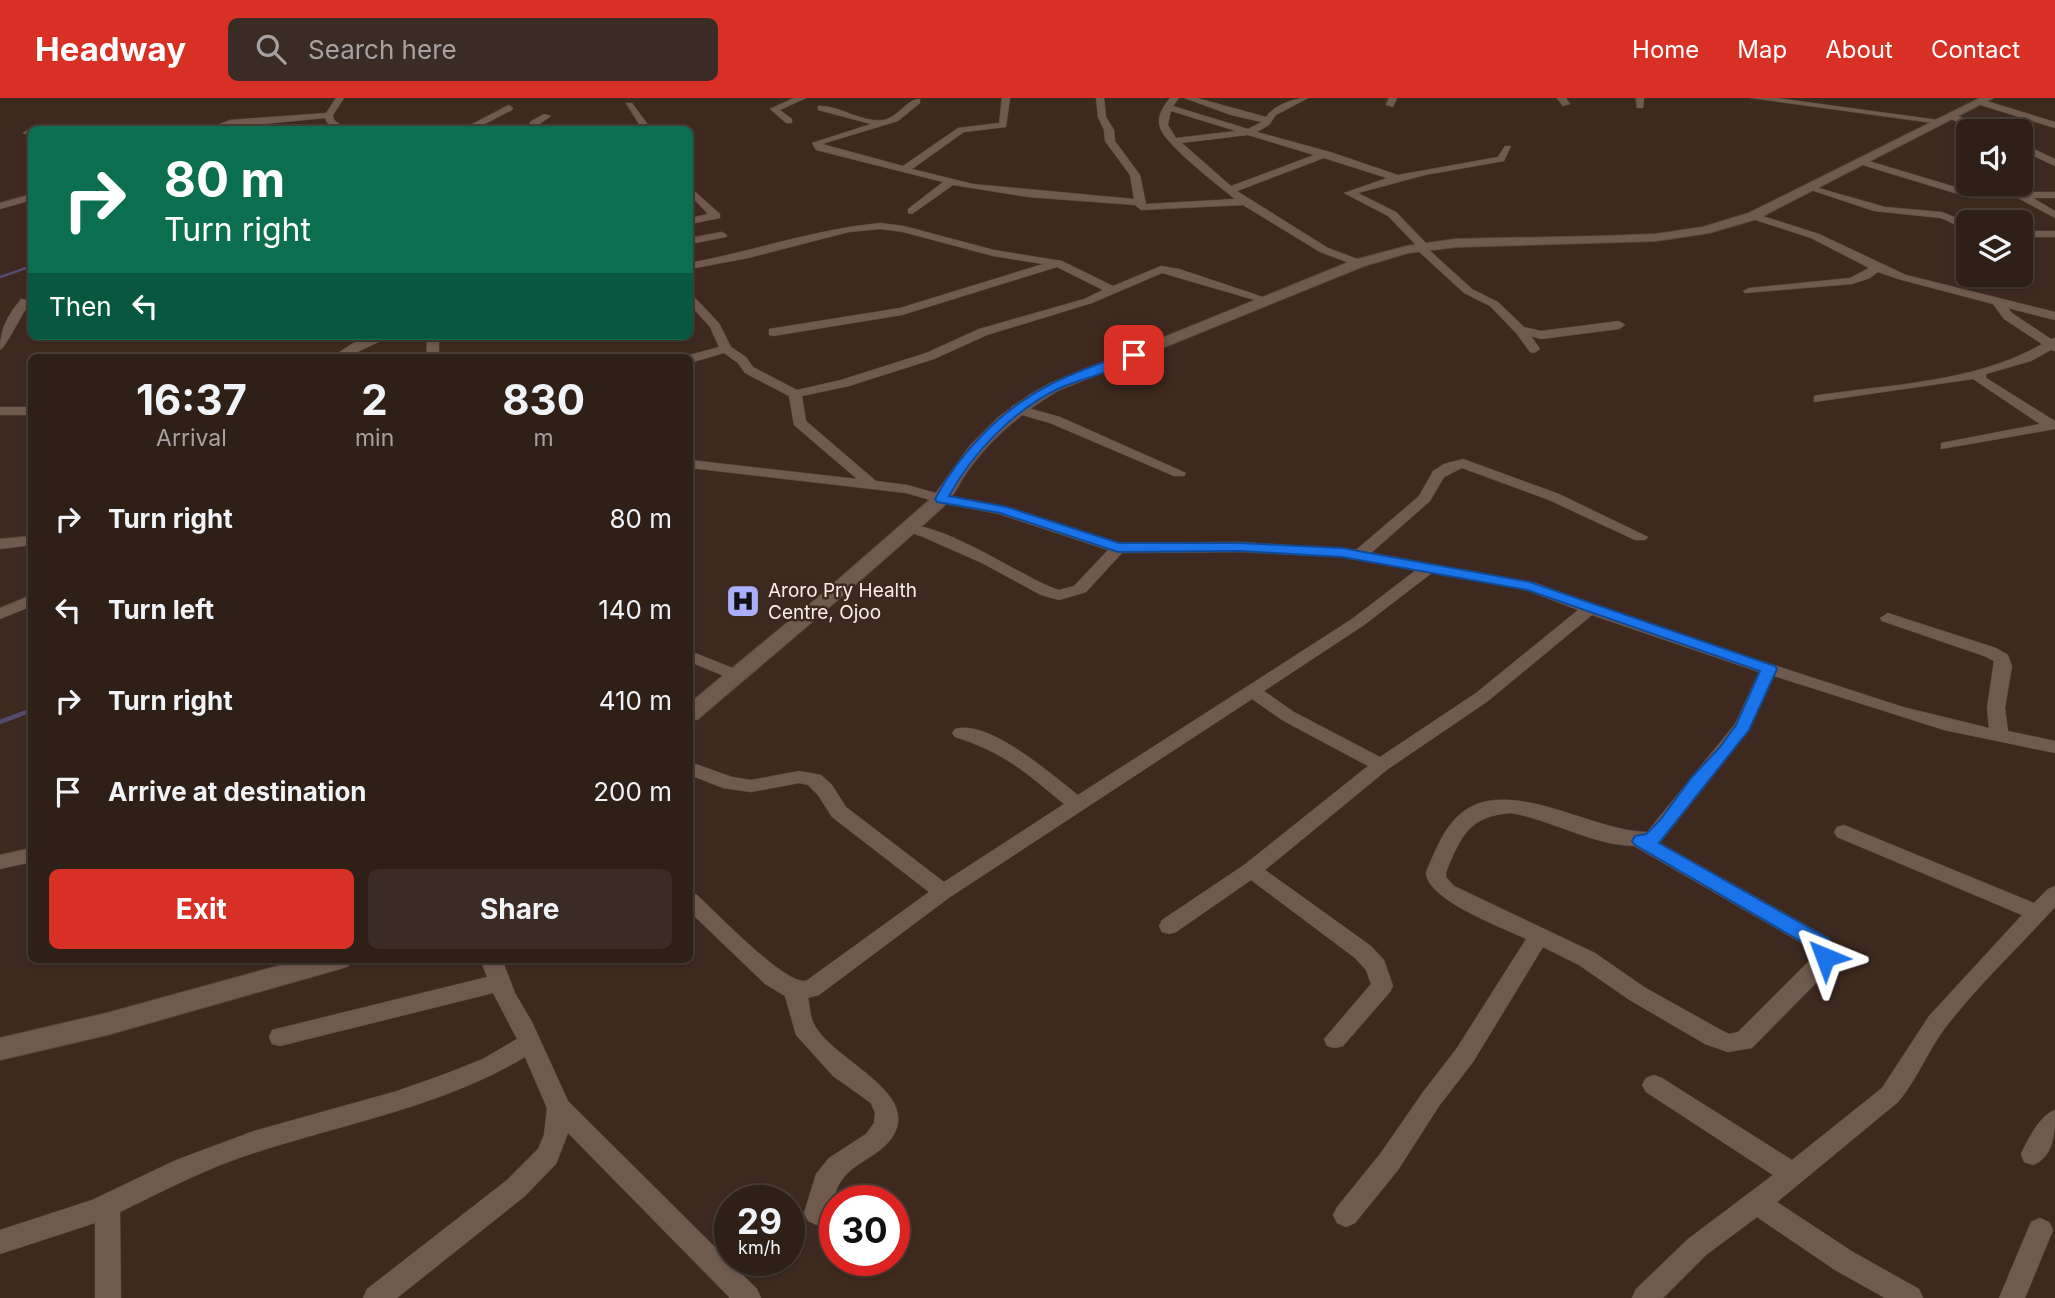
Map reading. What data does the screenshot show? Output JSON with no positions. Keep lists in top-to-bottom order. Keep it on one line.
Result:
{"places":{"hospital":["Aroro Pry Health Centre, Ojoo"]},"page":{"header":"Headway","search":"Search here","nav":["Home","Map","About","Contact"],"turn":["80 m","Turn right"],"then":"Then","eta":["16:37","Arrival","2","min","830","m"],"list":[{"name":"Turn right","value":"80 m"},{"name":"Turn left","value":"140 m"},{"name":"Turn right","value":"410 m"},{"name":"Arrive at destination","value":"200 m"}],"buttons":["Exit","Share"],"speed":"29 km/h","limit":"30"}}
